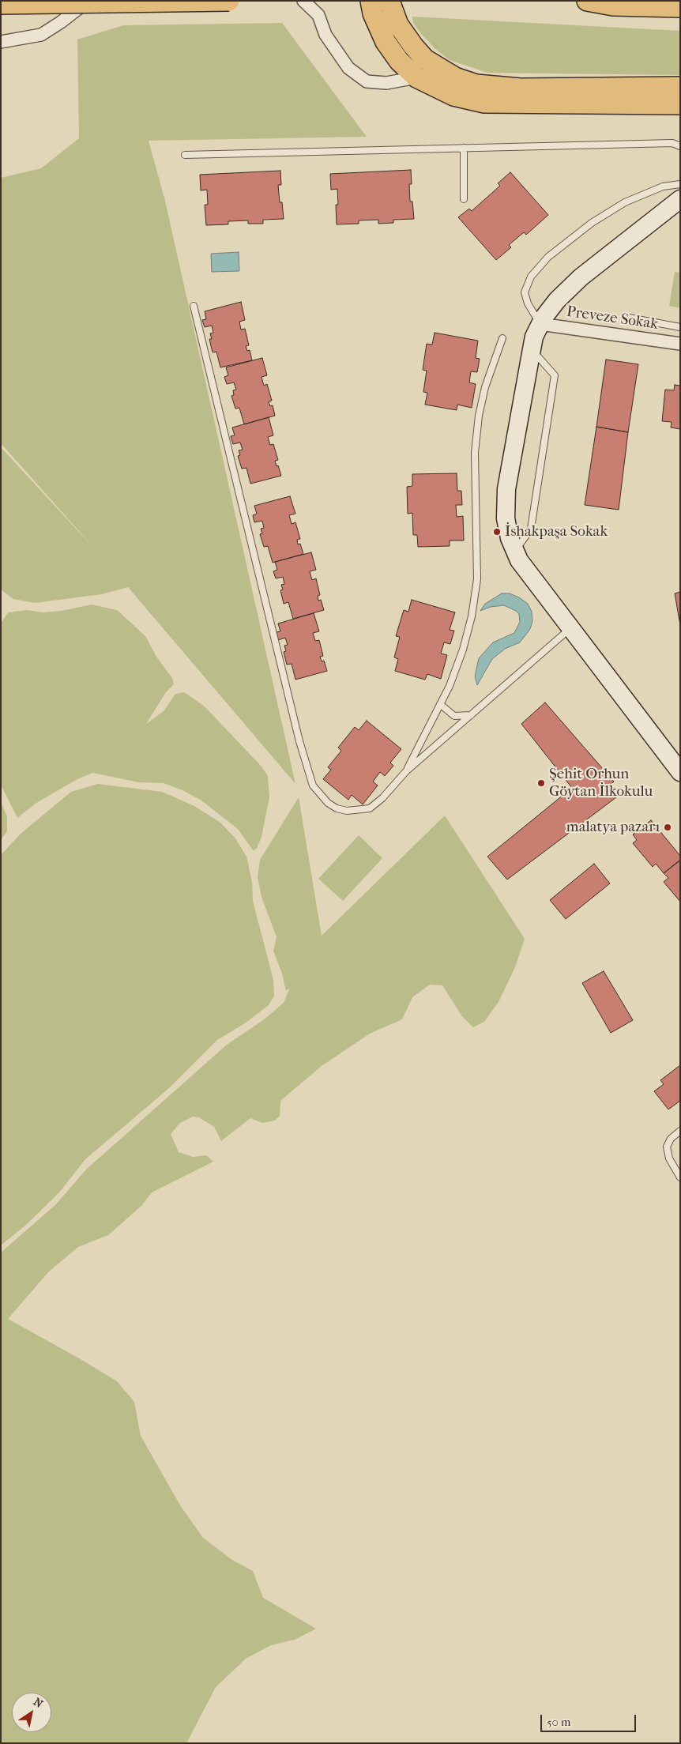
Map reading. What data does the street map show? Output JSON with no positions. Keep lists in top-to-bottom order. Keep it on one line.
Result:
{"streets":{"street":["Preveze Sokak"]},"places":["İshakpaşa Sokak","Şehit Orhun Göytan İlkokulu","malatya pazarı"],"scale_bar":"50 m","north":"top right"}
